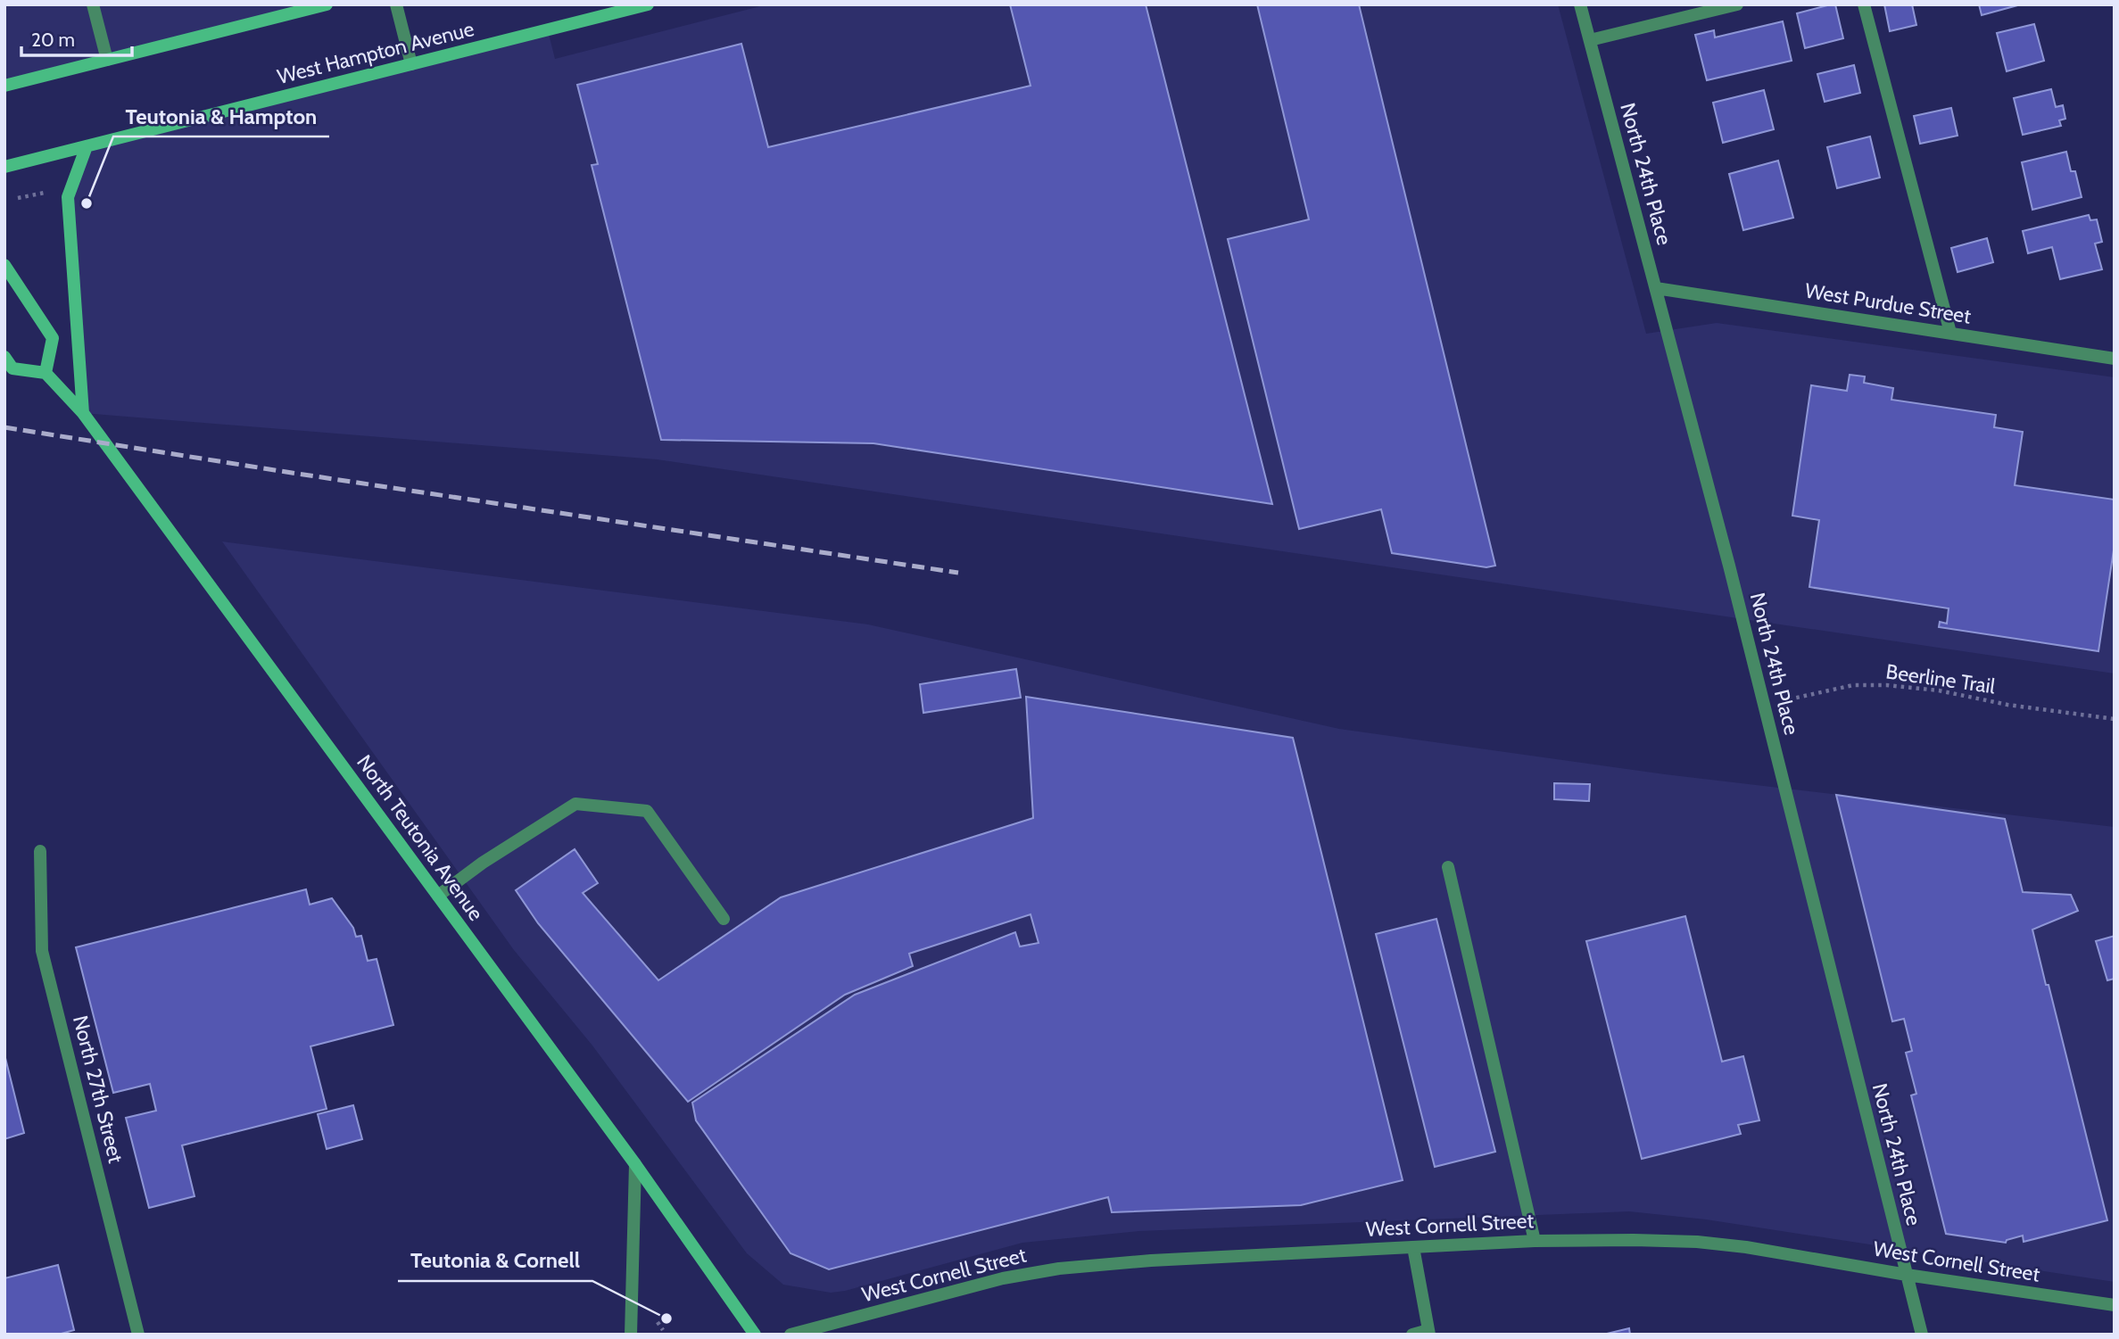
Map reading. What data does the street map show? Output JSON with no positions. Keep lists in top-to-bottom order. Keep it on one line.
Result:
{"streets":{"main road":["West Hampton Avenue","North Teutonia Avenue"],"street":["North 24th Place","West Purdue Street","North 27th Street","West Cornell Street"],"path":["Beerline Trail"]},"crossings":[["North 24th Place","West Purdue Street"],["North 24th Place","Beerline Trail"],["North 24th Place","West Cornell Street"]],"places":["Teutonia & Hampton","Teutonia & Cornell"],"scale_bar":"20 m"}
